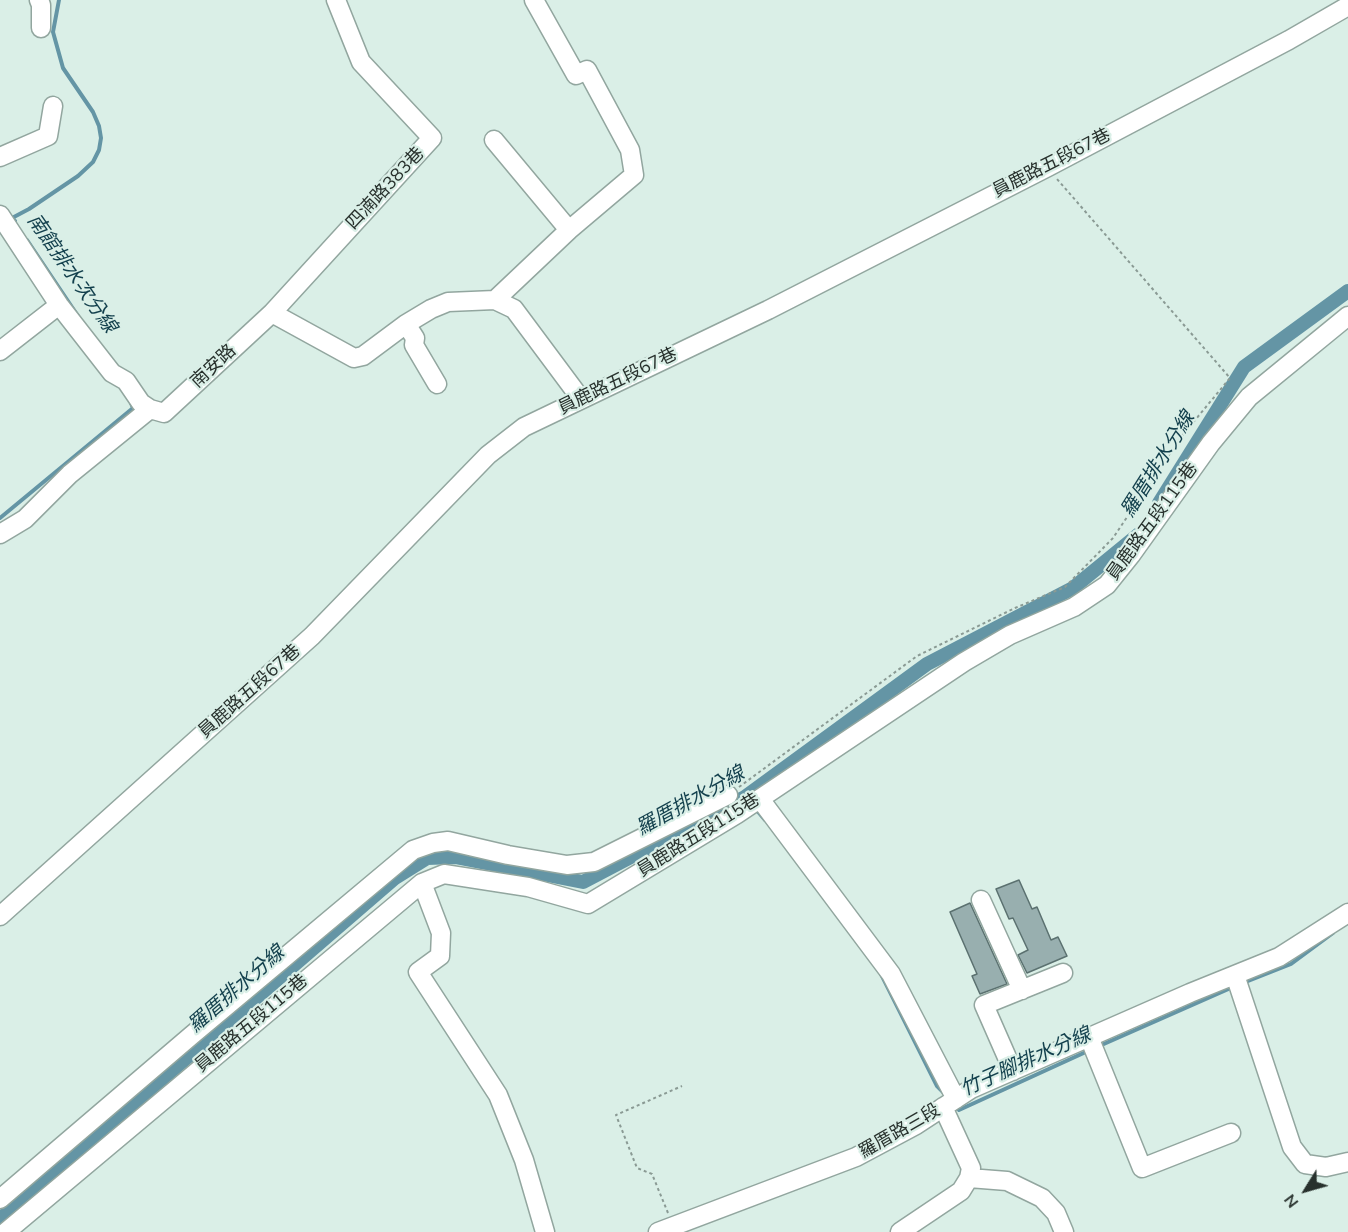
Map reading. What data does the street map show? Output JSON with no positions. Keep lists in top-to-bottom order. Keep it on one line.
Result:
{"streets":{"street":["員鹿路五段67巷","四湳路383巷","南安路","員鹿路五段115巷","羅厝路三段"]},"crossings":[["四湳路383巷","南安路"]],"water":["南館排水次分線","羅厝排水分線","竹子腳排水分線"],"north":"bottom left"}
